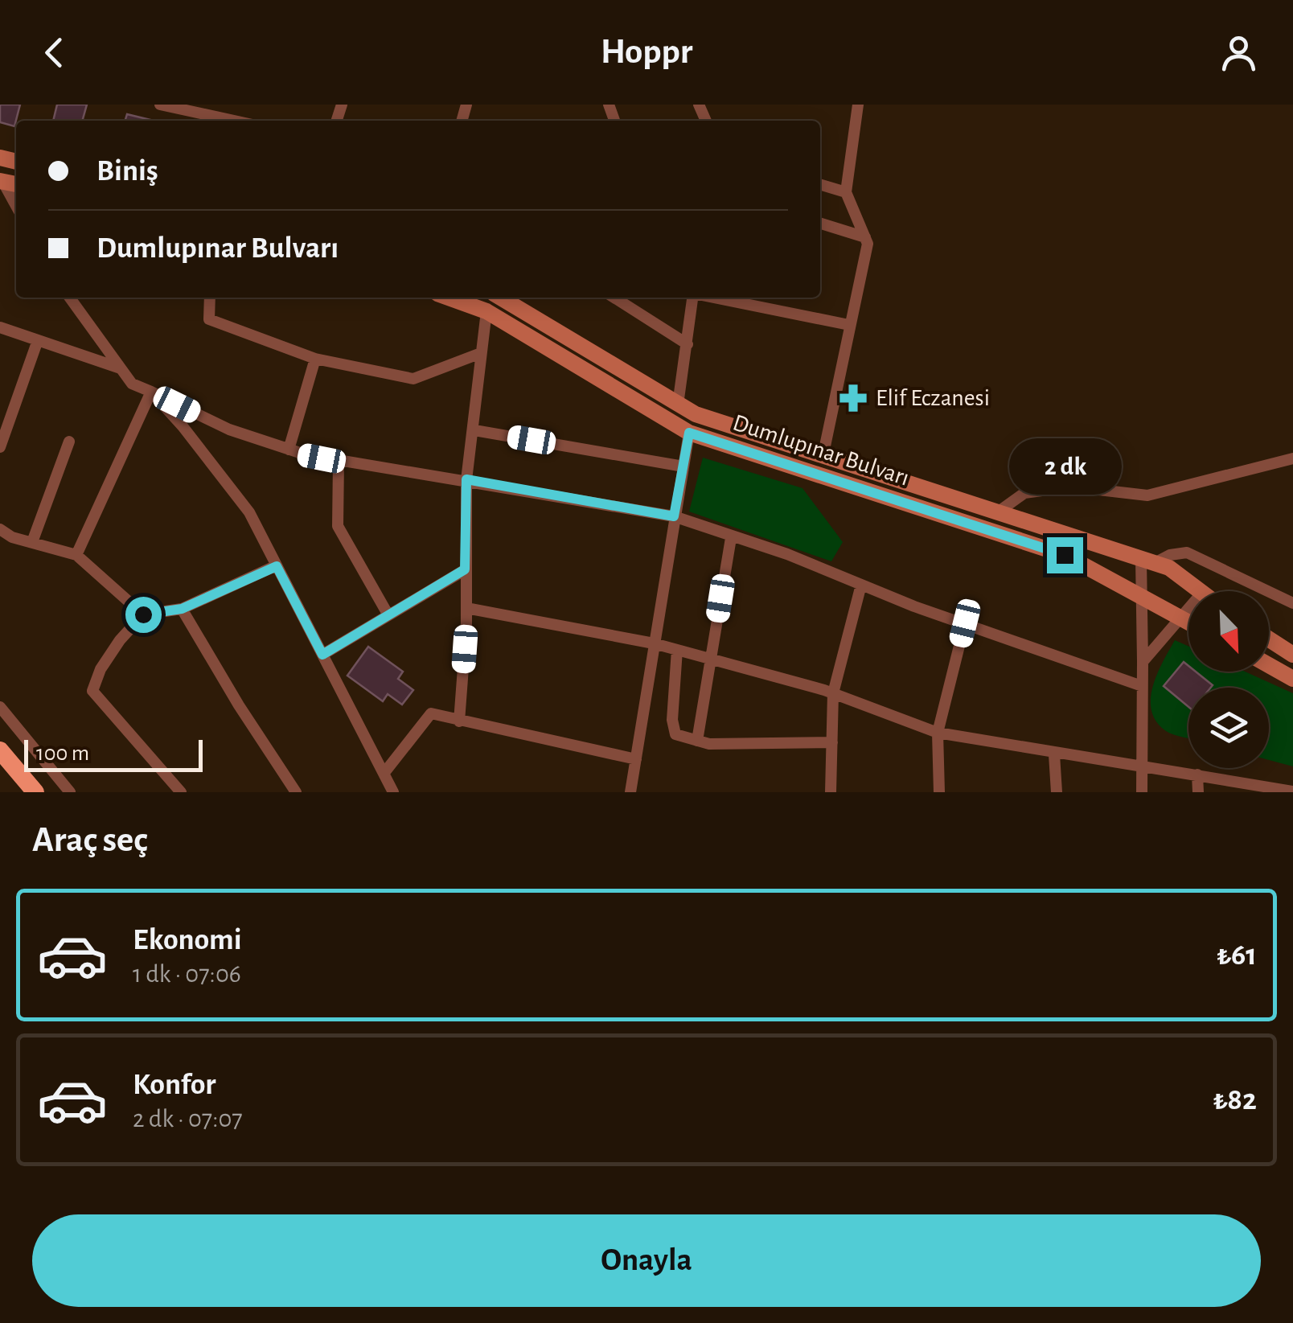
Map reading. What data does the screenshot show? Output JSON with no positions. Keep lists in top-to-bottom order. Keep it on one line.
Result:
{"streets":{"main road":["Dumlupınar Bulvarı"]},"places":{"pharmacy":["Elif Eczanesi"]},"scale_bar":"100 m","north":"bottom right","page":{"header":"Hoppr","banner":["Biniş","Dumlupınar Bulvarı"],"bubble":"2 dk","scale":"100 m","heading":"Araç seç","list":[{"name":"Ekonomi","note":"1 dk · 07:06","value":"₺61"},{"name":"Konfor","note":"2 dk · 07:07","value":"₺82"}],"buttons":"Onayla"}}
